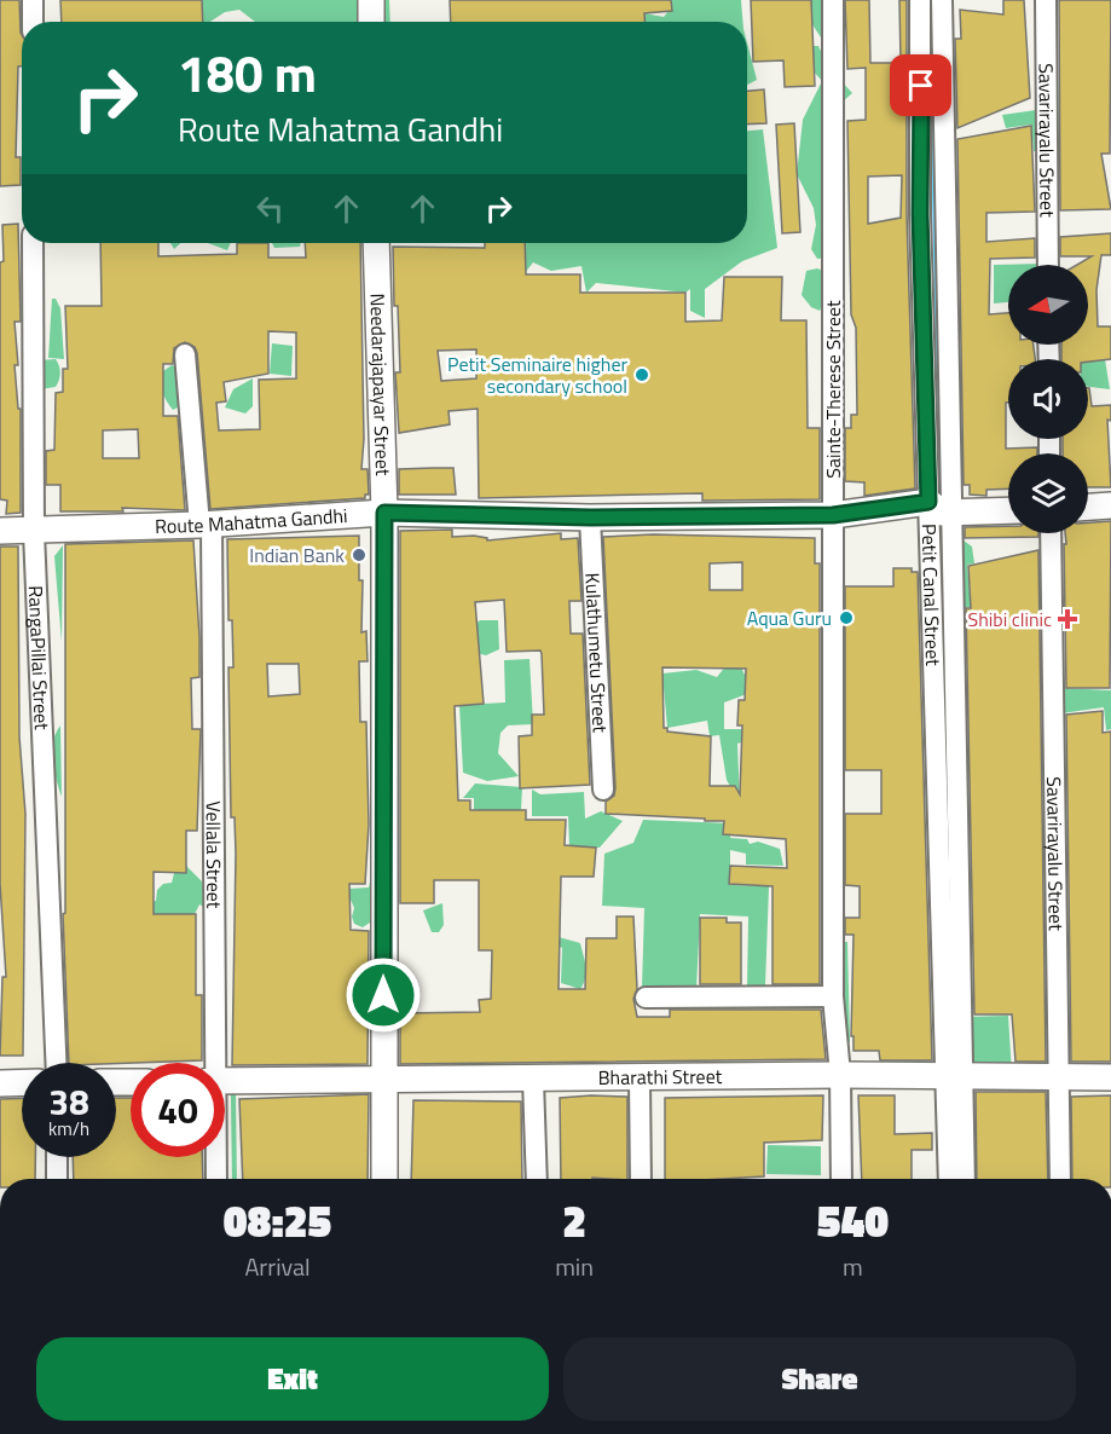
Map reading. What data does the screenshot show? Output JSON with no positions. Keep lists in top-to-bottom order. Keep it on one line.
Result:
{"streets":{"street":["Savarirayalu Street","Needarajapayar Street","Sainte-Therese Street","Route Mahatma Gandhi","Petit Canal Street","Kulathumetu Street","RangaPillai Street","Vellala Street","Bharathi Street"]},"crossings":[["Savarirayalu Street","Bharathi Street"],["Needarajapayar Street","Route Mahatma Gandhi"],["Needarajapayar Street","Bharathi Street"],["Sainte-Therese Street","Route Mahatma Gandhi"],["Sainte-Therese Street","Bharathi Street"],["Route Mahatma Gandhi","Petit Canal Street"],["Route Mahatma Gandhi","Kulathumetu Street"],["Route Mahatma Gandhi","RangaPillai Street"],["Route Mahatma Gandhi","Vellala Street"],["Petit Canal Street","Bharathi Street"]],"places":{"other":["Petit Seminaire higher secondary school","Indian Bank","Aqua Guru"],"health":["Shibi clinic"]},"north":"left","page":{"turn":["180 m","Route Mahatma Gandhi"],"speed":"38 km/h","limit":"40","eta":["08:25","Arrival","2","min","540","m"],"buttons":["Exit","Share"]}}
